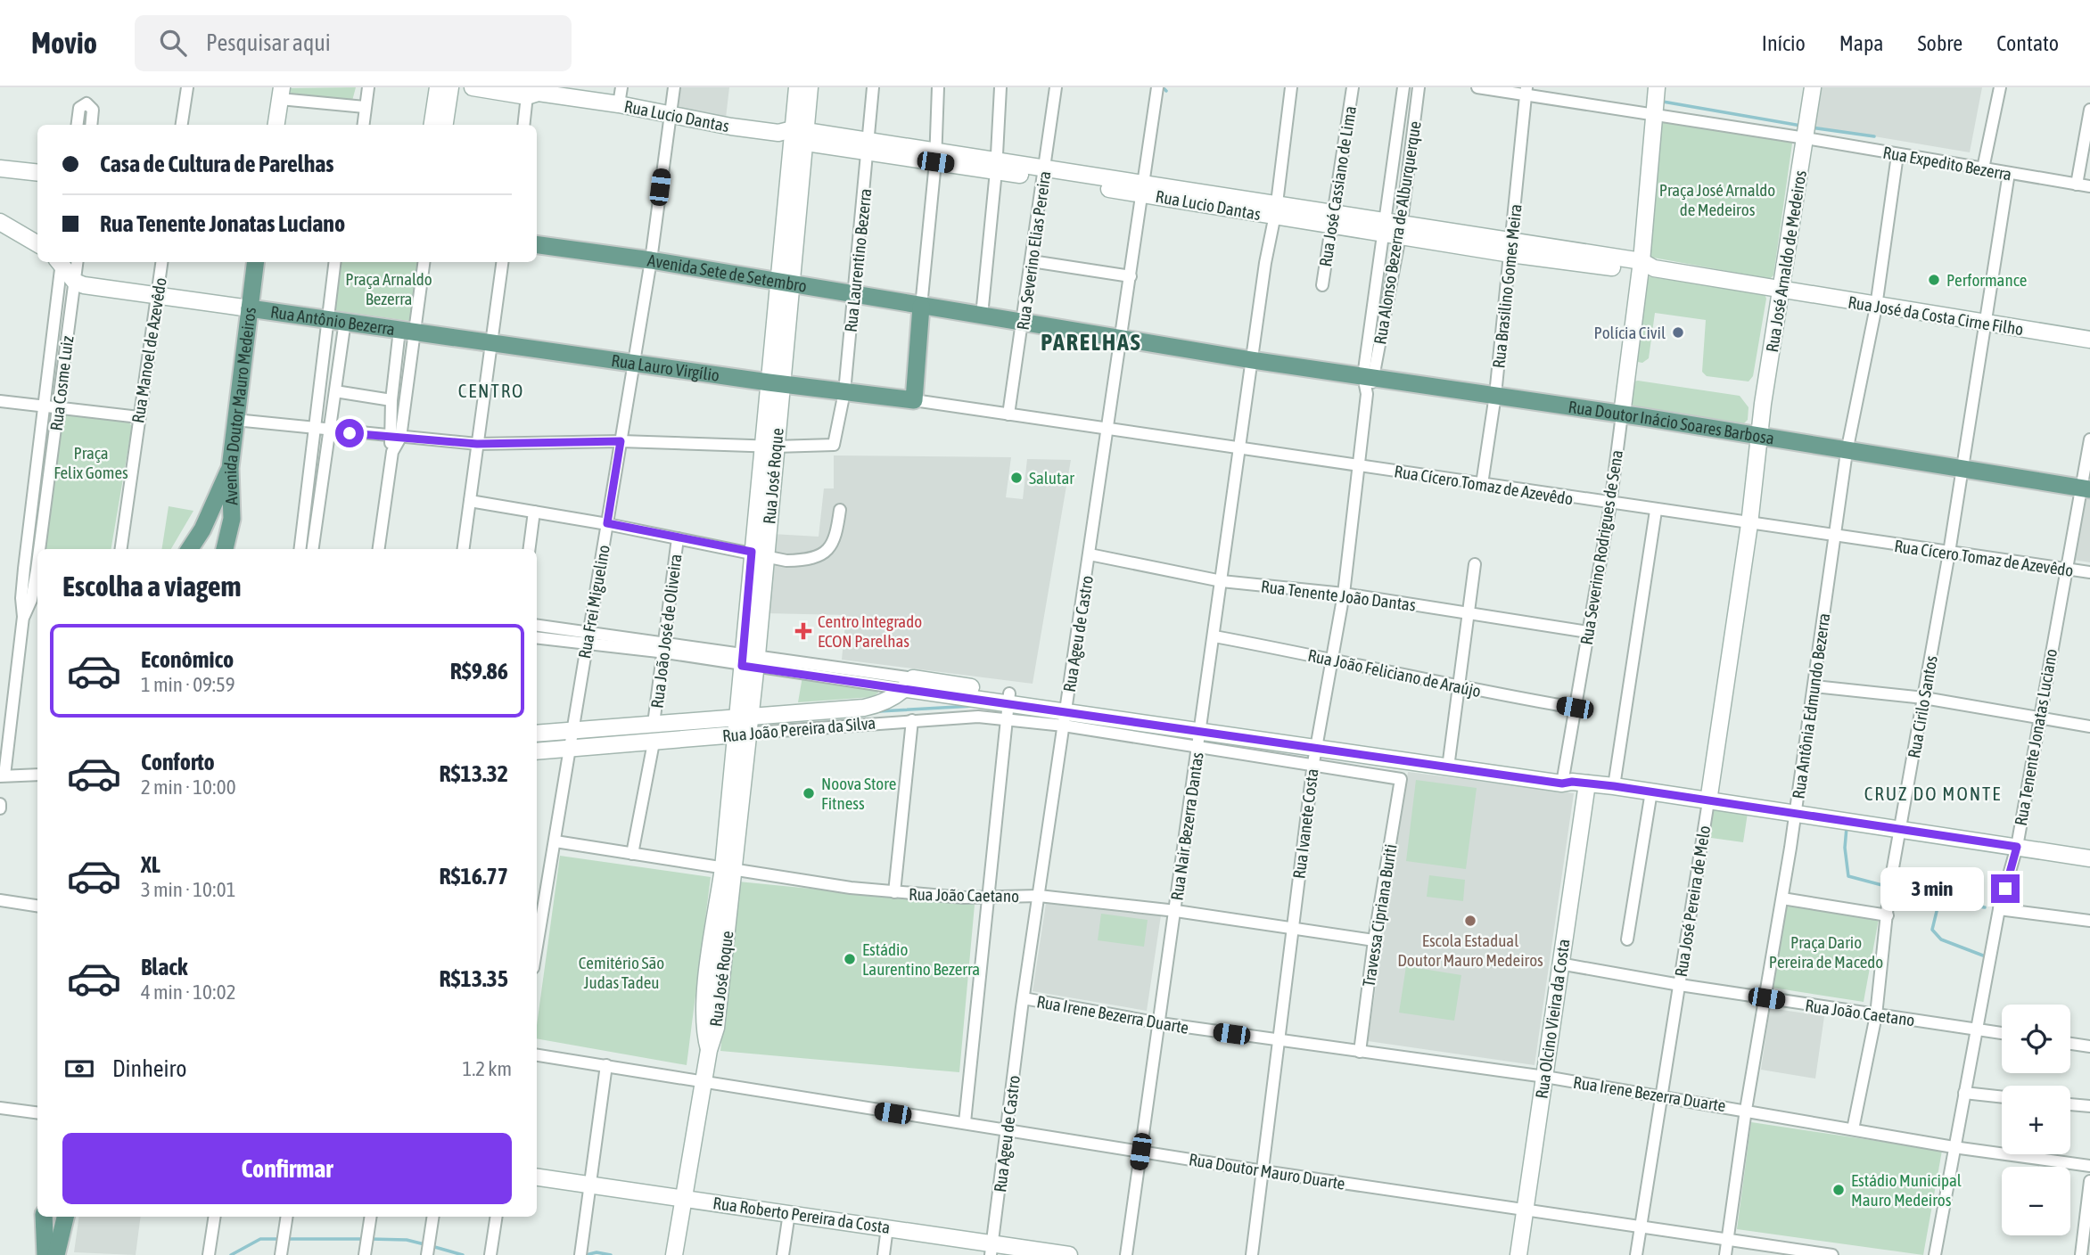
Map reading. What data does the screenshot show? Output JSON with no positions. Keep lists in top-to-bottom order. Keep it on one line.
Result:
{"streets":{"main road":["Avenida Sete de Setembro","Rua Antônio Bezerra","Rua Lauro Virgílio","Avenida Doutor Mauro Medeiros","Rua Doutor Inácio Soares Barbosa"],"street":["Rua Lucio Dantas","Rua Expedito Bezerra","Rua José Cassiano de Lima","Rua Alonso Bezerra de Alburquerque","Rua Severino Elias Pereira","Rua Laurentino Bezerra","Rua José Arnaldo de Medeiros","Rua Brasilino Gomes Meira","Rua José da Costa Cirne Filho","Rua Manoel de Azevêdo","Rua Cosme Luiz","Rua José Roque","Rua Cícero Tomaz de Azevêdo","Rua Severino Rodrigues de Sena","Rua Tenente João Dantas","Rua Frei Miguelino","Rua João José de Oliveira","Rua Ageu de Castro","Rua João Feliciano de Araújo","Rua Antônia Edmundo Bezerra","Rua Cirilo Santos","Rua João Pereira da Silva","Rua Tenente Jonatas Luciano","Rua Ivanete Costa","Rua Nair Bezerra Dantas","Rua João Caetano","Rua José Pereira de Melo","Travessa Cipriana Buriti","Rua Irene Bezerra Duarte","Rua Olcino Vieira da Costa","Rua Doutor Mauro Duarte","Rua Roberto Pereira da Costa"]},"crossings":[["Rua Lucio Dantas","Rua José Cassiano de Lima"],["Rua Lucio Dantas","Rua Alonso Bezerra de Alburquerque"],["Rua Lucio Dantas","Rua Severino Elias Pereira"],["Rua Lucio Dantas","Rua Laurentino Bezerra"],["Rua Lucio Dantas","Rua Brasilino Gomes Meira"],["Rua Lucio Dantas","Rua José da Costa Cirne Filho"],["Rua Lucio Dantas","Rua José Roque"],["Rua Lucio Dantas","Rua Severino Rodrigues de Sena"],["Rua Lucio Dantas","Rua Frei Miguelino"],["Rua Lucio Dantas","Rua Ageu de Castro"],["Rua Lucio Dantas","Rua Nair Bezerra Dantas"],["Rua Expedito Bezerra","Rua José Arnaldo de Medeiros"],["Rua Expedito Bezerra","Rua Brasilino Gomes Meira"],["Rua Expedito Bezerra","Rua Severino Rodrigues de Sena"],["Rua Expedito Bezerra","Rua Antônia Edmundo Bezerra"],["Rua Expedito Bezerra","Rua Cirilo Santos"],["Rua Alonso Bezerra de Alburquerque","Rua Doutor Inácio Soares Barbosa"],["Rua Alonso Bezerra de Alburquerque","Rua Ivanete Costa"],["Rua Severino Elias Pereira","Avenida Sete de Setembro"],["Rua Severino Elias Pereira","Rua Cícero Tomaz de Azevêdo"],["Rua Laurentino Bezerra","Avenida Sete de Setembro"],["Rua Laurentino Bezerra","Rua Lauro Virgílio"],["Rua Laurentino Bezerra","Rua José Roque"],["Rua José Arnaldo de Medeiros","Rua José da Costa Cirne Filho"],["Rua José Arnaldo de Medeiros","Rua Doutor Inácio Soares Barbosa"],["Rua José Arnaldo de Medeiros","Rua José Pereira de Melo"],["Avenida Sete de Setembro","Rua Doutor Inácio Soares Barbosa"],["Avenida Sete de Setembro","Rua José Roque"],["Avenida Sete de Setembro","Rua Frei Miguelino"],["Avenida Sete de Setembro","Rua Ageu de Castro"],["Rua Brasilino Gomes Meira","Rua Doutor Inácio Soares Barbosa"],["Rua Brasilino Gomes Meira","Rua Cícero Tomaz de Azevêdo"],["Rua José da Costa Cirne Filho","Rua Severino Rodrigues de Sena"],["Rua José da Costa Cirne Filho","Rua Antônia Edmundo Bezerra"],["Rua José da Costa Cirne Filho","Rua Cirilo Santos"],["Rua Antônio Bezerra","Rua Lauro Virgílio"],["Rua Antônio Bezerra","Avenida Doutor Mauro Medeiros"],["Rua Lauro Virgílio","Rua José Roque"],["Rua Lauro Virgílio","Rua Cícero Tomaz de Azevêdo"],["Rua Lauro Virgílio","Rua Frei Miguelino"],["Rua Doutor Inácio Soares Barbosa","Rua Severino Rodrigues de Sena"],["Rua Doutor Inácio Soares Barbosa","Rua Ageu de Castro"],["Rua Doutor Inácio Soares Barbosa","Rua Antônia Edmundo Bezerra"],["Rua Doutor Inácio Soares Barbosa","Rua Cirilo Santos"],["Rua Doutor Inácio Soares Barbosa","Rua Tenente Jonatas Luciano"],["Rua Doutor Inácio Soares Barbosa","Rua Ivanete Costa"],["Rua Doutor Inácio Soares Barbosa","Rua Nair Bezerra Dantas"],["Rua Doutor Inácio Soares Barbosa","Rua José Pereira de Melo"],["Rua José Roque","Rua João Pereira da Silva"],["Rua José Roque","Rua João Caetano"],["Rua José Roque","Rua Doutor Mauro Duarte"],["Rua José Roque","Rua Roberto Pereira da Costa"],["Rua Cícero Tomaz de Azevêdo","Rua Severino Rodrigues de Sena"],["Rua Cícero Tomaz de Azevêdo","Rua Ageu de Castro"],["Rua Cícero Tomaz de Azevêdo","Rua Antônia Edmundo Bezerra"],["Rua Cícero Tomaz de Azevêdo","Rua Cirilo Santos"],["Rua Cícero Tomaz de Azevêdo","Rua Tenente Jonatas Luciano"],["Rua Cícero Tomaz de Azevêdo","Rua Ivanete Costa"],["Rua Cícero Tomaz de Azevêdo","Rua Nair Bezerra Dantas"],["Rua Cícero Tomaz de Azevêdo","Rua José Pereira de Melo"],["Rua Severino Rodrigues de Sena","Rua Tenente João Dantas"],["Rua Severino Rodrigues de Sena","Rua João Feliciano de Araújo"],["Rua Severino Rodrigues de Sena","Rua Olcino Vieira da Costa"],["Rua Tenente João Dantas","Rua Ageu de Castro"],["Rua Tenente João Dantas","Rua Ivanete Costa"],["Rua Tenente João Dantas","Rua Nair Bezerra Dantas"],["Rua Frei Miguelino","Rua João Pereira da Silva"],["Rua Frei Miguelino","Rua João Caetano"],["Rua João José de Oliveira","Rua João Pereira da Silva"],["Rua Ageu de Castro","Rua João Caetano"],["Rua Ageu de Castro","Rua Irene Bezerra Duarte"],["Rua Ageu de Castro","Rua Doutor Mauro Duarte"],["Rua Ageu de Castro","Rua Roberto Pereira da Costa"],["Rua João Feliciano de Araújo","Rua Ivanete Costa"],["Rua João Feliciano de Araújo","Rua Nair Bezerra Dantas"],["Rua Antônia Edmundo Bezerra","Rua João Caetano"],["Rua Antônia Edmundo Bezerra","Rua Irene Bezerra Duarte"],["Rua Antônia Edmundo Bezerra","Rua Doutor Mauro Duarte"],["Rua Cirilo Santos","Rua João Caetano"],["Rua Cirilo Santos","Rua Irene Bezerra Duarte"],["Rua Tenente Jonatas Luciano","Rua João Caetano"],["Rua Tenente Jonatas Luciano","Rua Irene Bezerra Duarte"],["Rua Ivanete Costa","Rua João Caetano"],["Rua Ivanete Costa","Travessa Cipriana Buriti"],["Rua Ivanete Costa","Rua Irene Bezerra Duarte"],["Rua Ivanete Costa","Rua Doutor Mauro Duarte"],["Rua Nair Bezerra Dantas","Rua João Caetano"],["Rua Nair Bezerra Dantas","Rua Irene Bezerra Duarte"],["Rua Nair Bezerra Dantas","Rua Doutor Mauro Duarte"],["Rua João Caetano","Rua José Pereira de Melo"],["Rua João Caetano","Travessa Cipriana Buriti"],["Rua João Caetano","Rua Olcino Vieira da Costa"],["Rua José Pereira de Melo","Rua Irene Bezerra Duarte"],["Rua José Pereira de Melo","Rua Doutor Mauro Duarte"],["Travessa Cipriana Buriti","Rua Irene Bezerra Duarte"],["Rua Irene Bezerra Duarte","Rua Olcino Vieira da Costa"],["Rua Olcino Vieira da Costa","Rua Doutor Mauro Duarte"]],"districts":["PARELHAS","CENTRO","CRUZ DO MONTE"],"parks":["Praça José Arnaldo de Medeiros","Praça Arnaldo Bezerra","Praça Felix Gomes","Praça Dario Pereira de Macedo","Cemitério São Judas Tadeu"],"places":{"other":["Performance","Polícia Civil","Salutar","Noova Store Fitness","Escola Estadual Doutor Mauro Medeiros","Estádio Laurentino Bezerra","Estádio Municipal Mauro Medeiros"],"health":["Centro Integrado ECON Parelhas"]},"page":{"header":"Movio","search":"Pesquisar aqui","nav":["Início","Mapa","Sobre","Contato"],"banner":["Casa de Cultura de Parelhas","Rua Tenente Jonatas Luciano"],"heading":"Escolha a viagem","list":[{"name":"Econômico","note":"1 min · 09:59","value":"R$9.86"},{"name":"Conforto","note":"2 min · 10:00","value":"R$13.32"},{"name":"XL","note":"3 min · 10:01","value":"R$16.77"},{"name":"Black","note":"4 min · 10:02","value":"R$13.35"}],"bubble":"3 min","map_buttons":["+","−"],"pay":["Dinheiro","1.2 km"],"buttons":"Confirmar"}}
